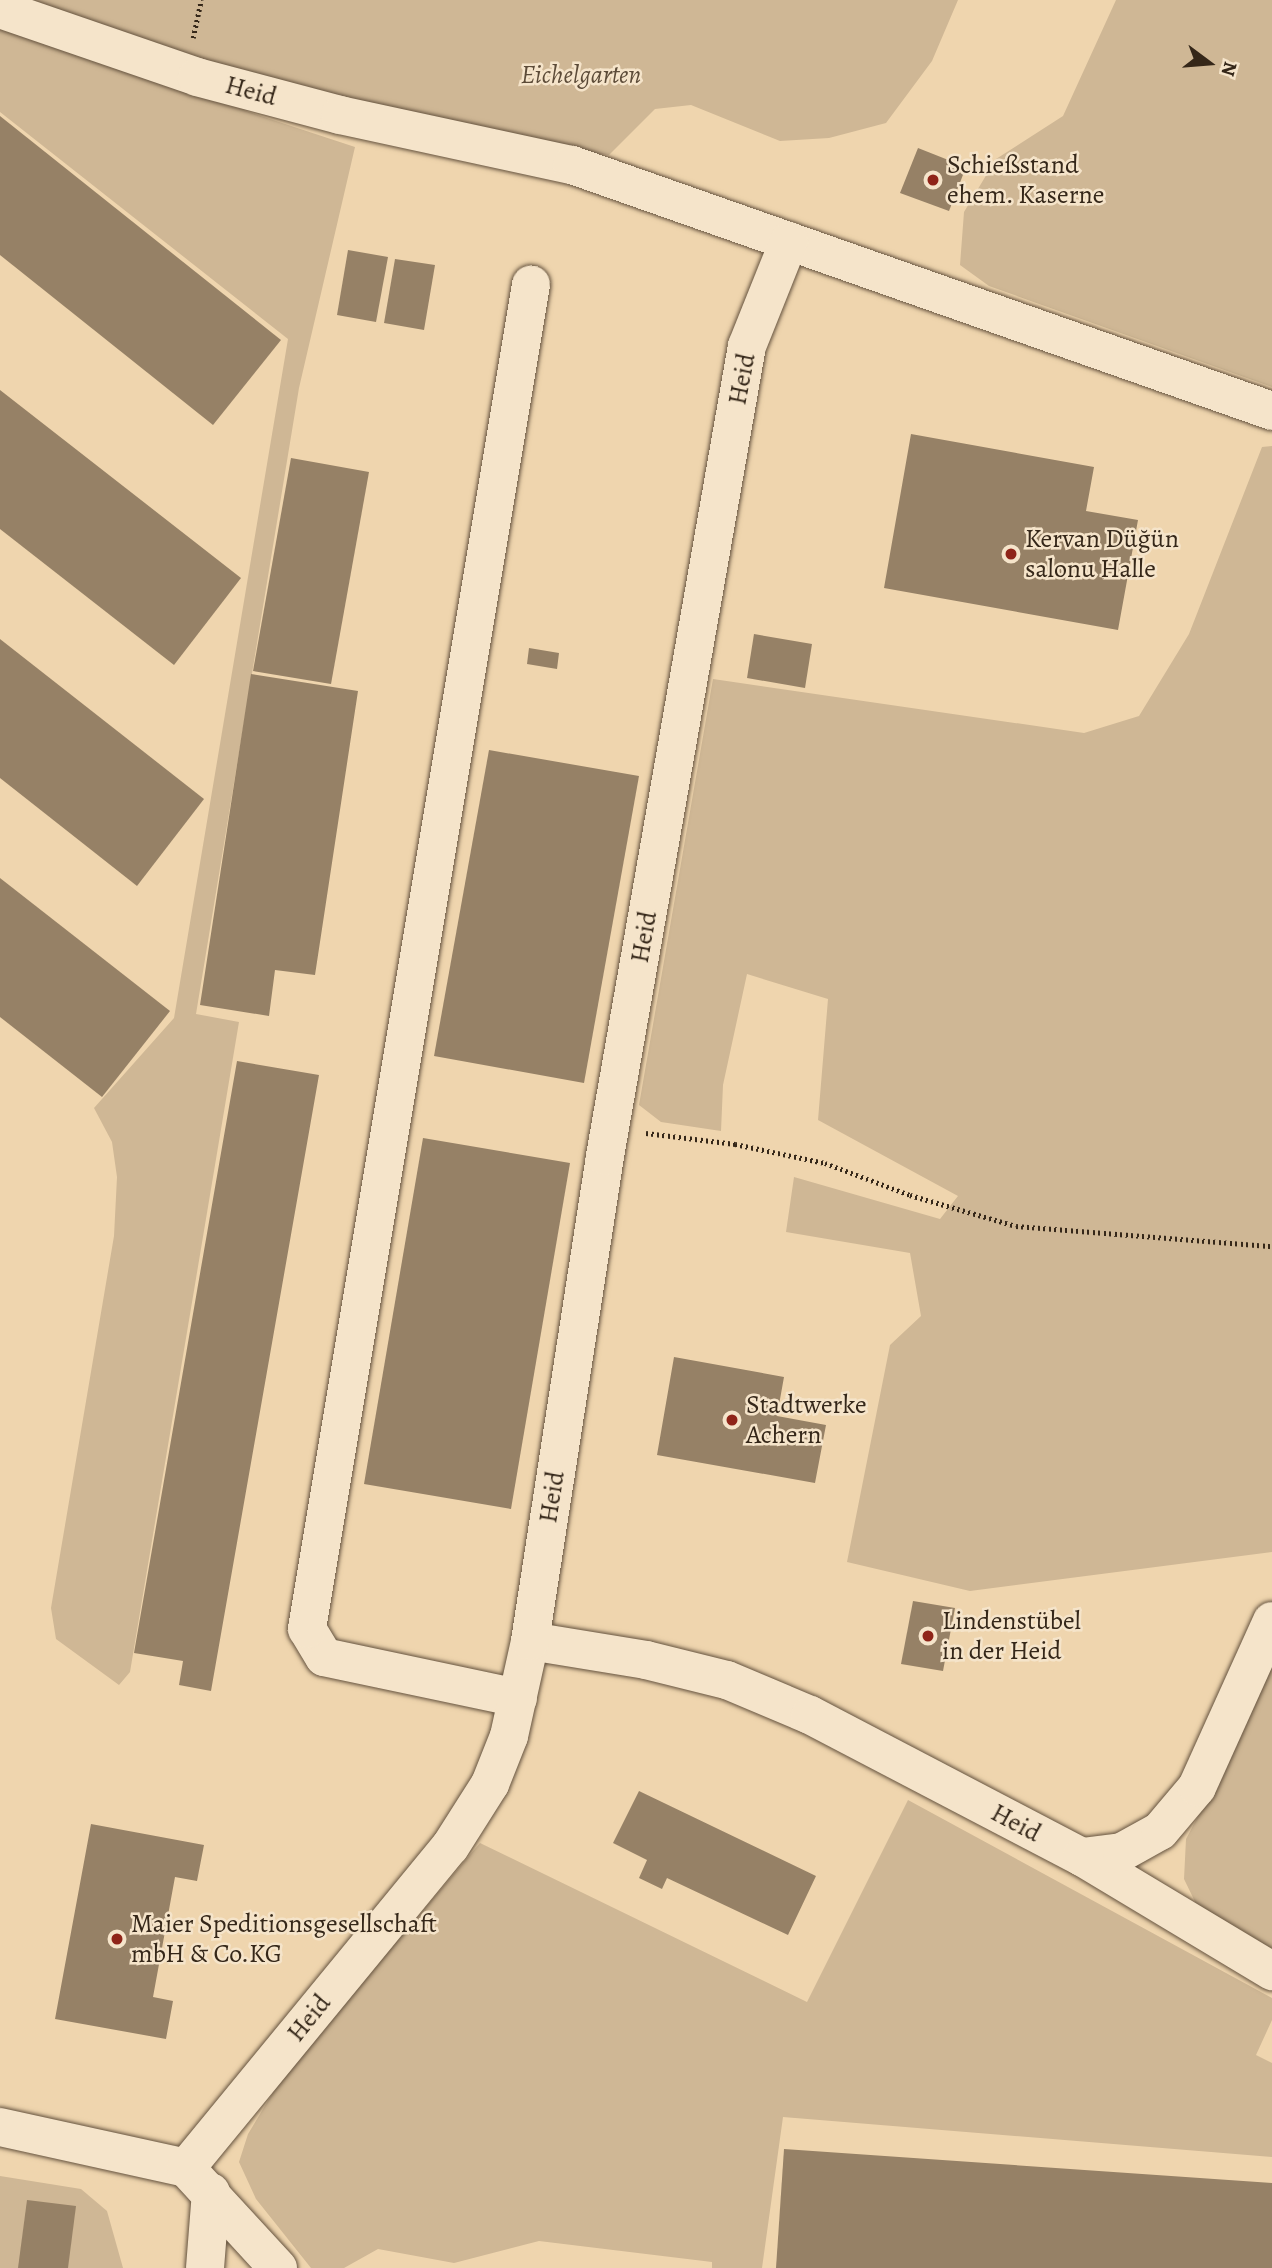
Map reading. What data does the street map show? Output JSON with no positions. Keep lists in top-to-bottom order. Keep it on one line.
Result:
{"streets":{"street":["Heid"]},"parks":["Eichelgarten"],"places":["Schießstand ehem. Kaserne","Kervan Düğün salonu Halle","Stadtwerke Achern","Lindenstübel in der Heid","Maier Speditionsgesellschaft mbH & Co.KG"],"north":"right"}
